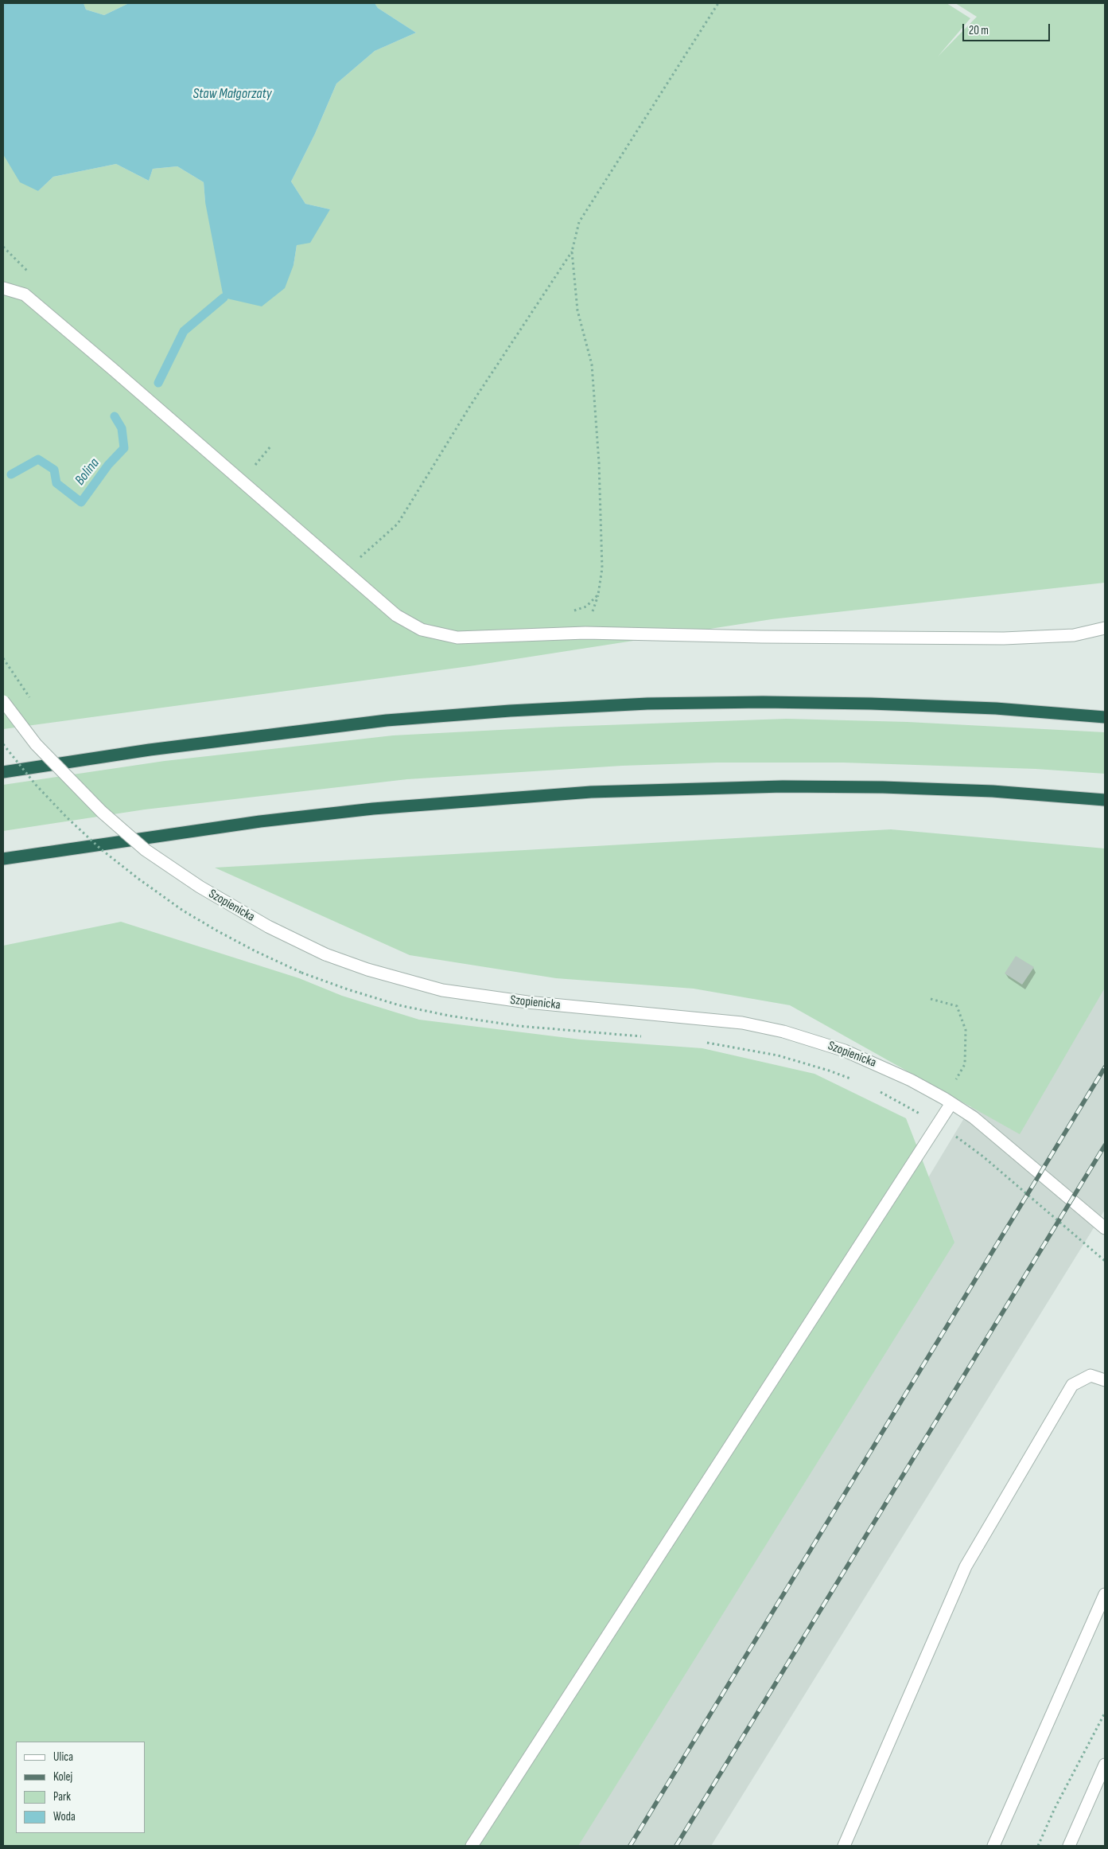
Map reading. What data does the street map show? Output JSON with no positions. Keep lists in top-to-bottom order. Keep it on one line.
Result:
{"streets":{"street":["Szopienicka"]},"water":["Staw Małgorzaty","Bolina"],"legend":["Ulica","Kolej","Park","Woda"],"scale_bar":"20 m"}
